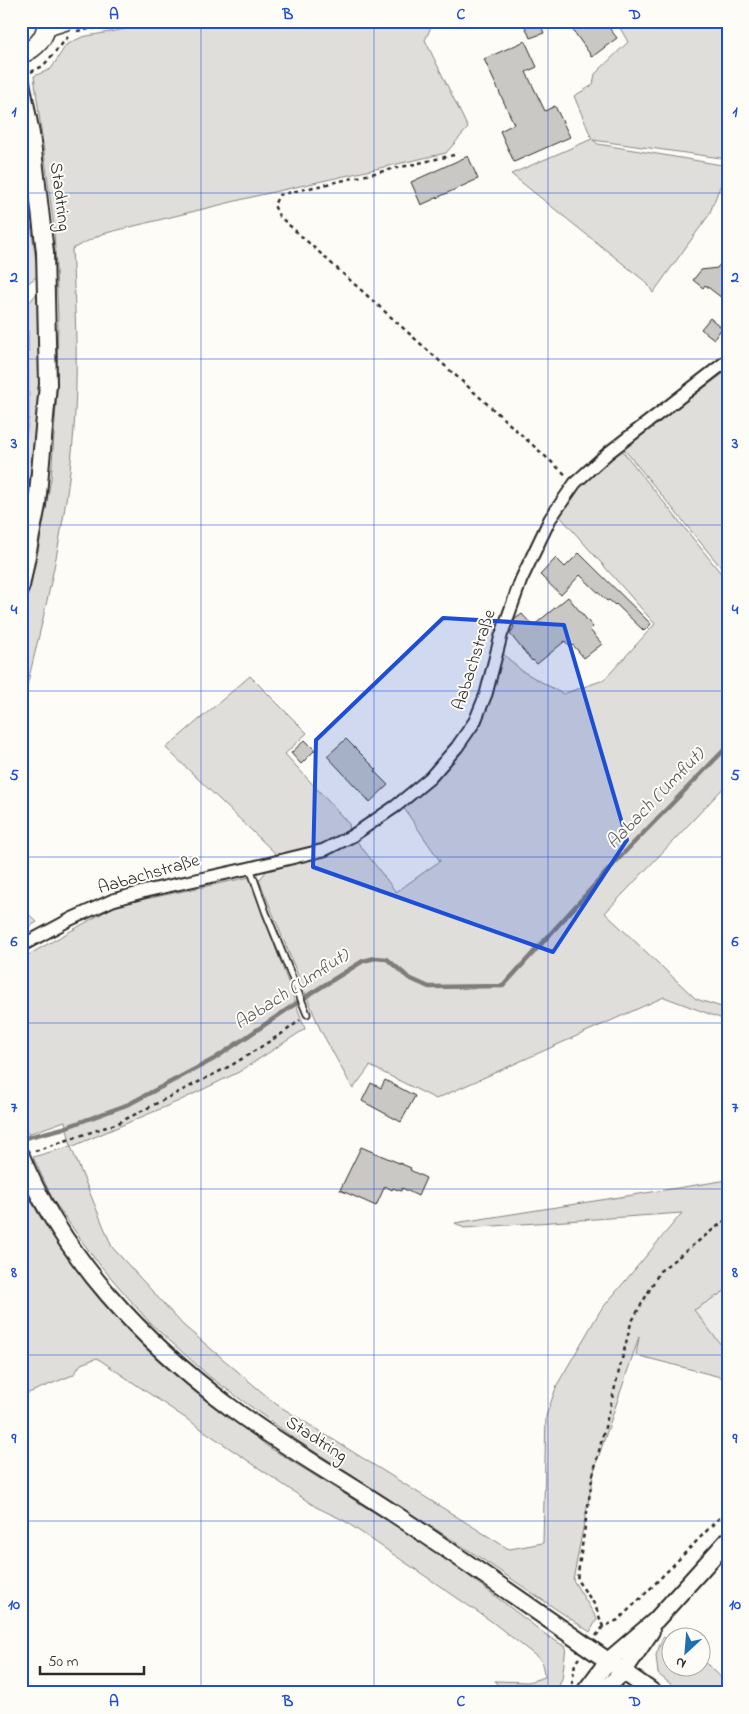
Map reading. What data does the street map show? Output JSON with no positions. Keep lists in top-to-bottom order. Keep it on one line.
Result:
{"streets":{"street":["Stadtring","Aabachstraße"]},"water":["Aabach (Umflut)"],"scale_bar":"50 m","north":"bottom left","grid":{"columns":["A","B","C","D"],"rows":["1","2","3","4","5","6","7","8","9","10"]}}
